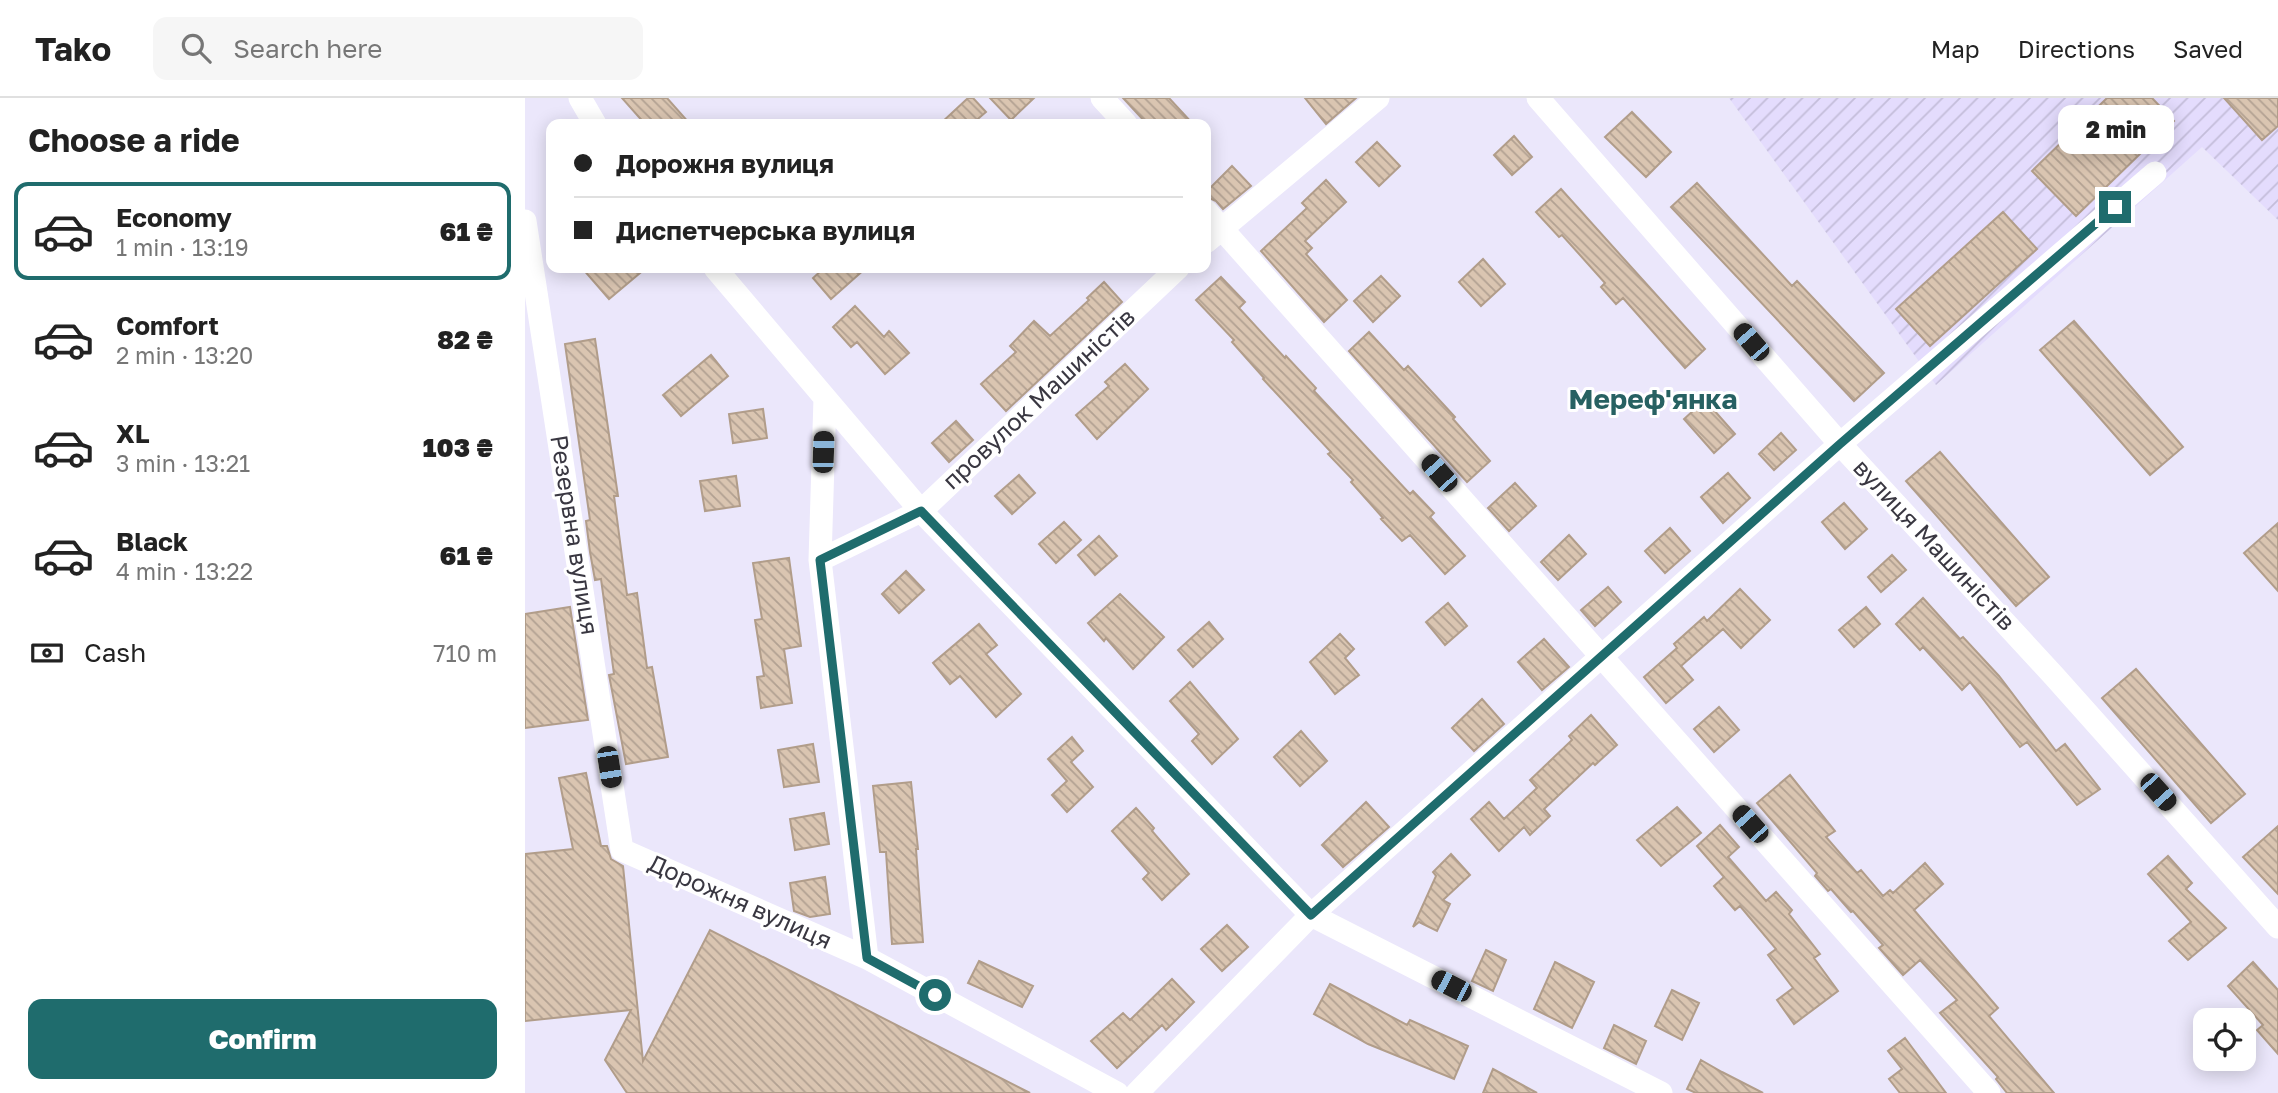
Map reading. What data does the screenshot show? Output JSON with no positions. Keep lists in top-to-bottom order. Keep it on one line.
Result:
{"streets":{"street":["провулок Машиністів","Резервна вулиця","вулиця Машиністів","Дорожня вулиця"]},"crossings":[["Резервна вулиця","Дорожня вулиця"]],"districts":["Мереф'янка"],"page":{"header":"Tako","search":"Search here","nav":["Map","Directions","Saved"],"heading":"Choose a ride","bubble":"2 min","banner":["Дорожня вулиця","Диспетчерська вулиця"],"list":[{"name":"Economy","note":"1 min · 13:19","value":"61 ₴"},{"name":"Comfort","note":"2 min · 13:20","value":"82 ₴"},{"name":"XL","note":"3 min · 13:21","value":"103 ₴"},{"name":"Black","note":"4 min · 13:22","value":"61 ₴"}],"pay":["Cash","710 m"],"buttons":"Confirm"}}
